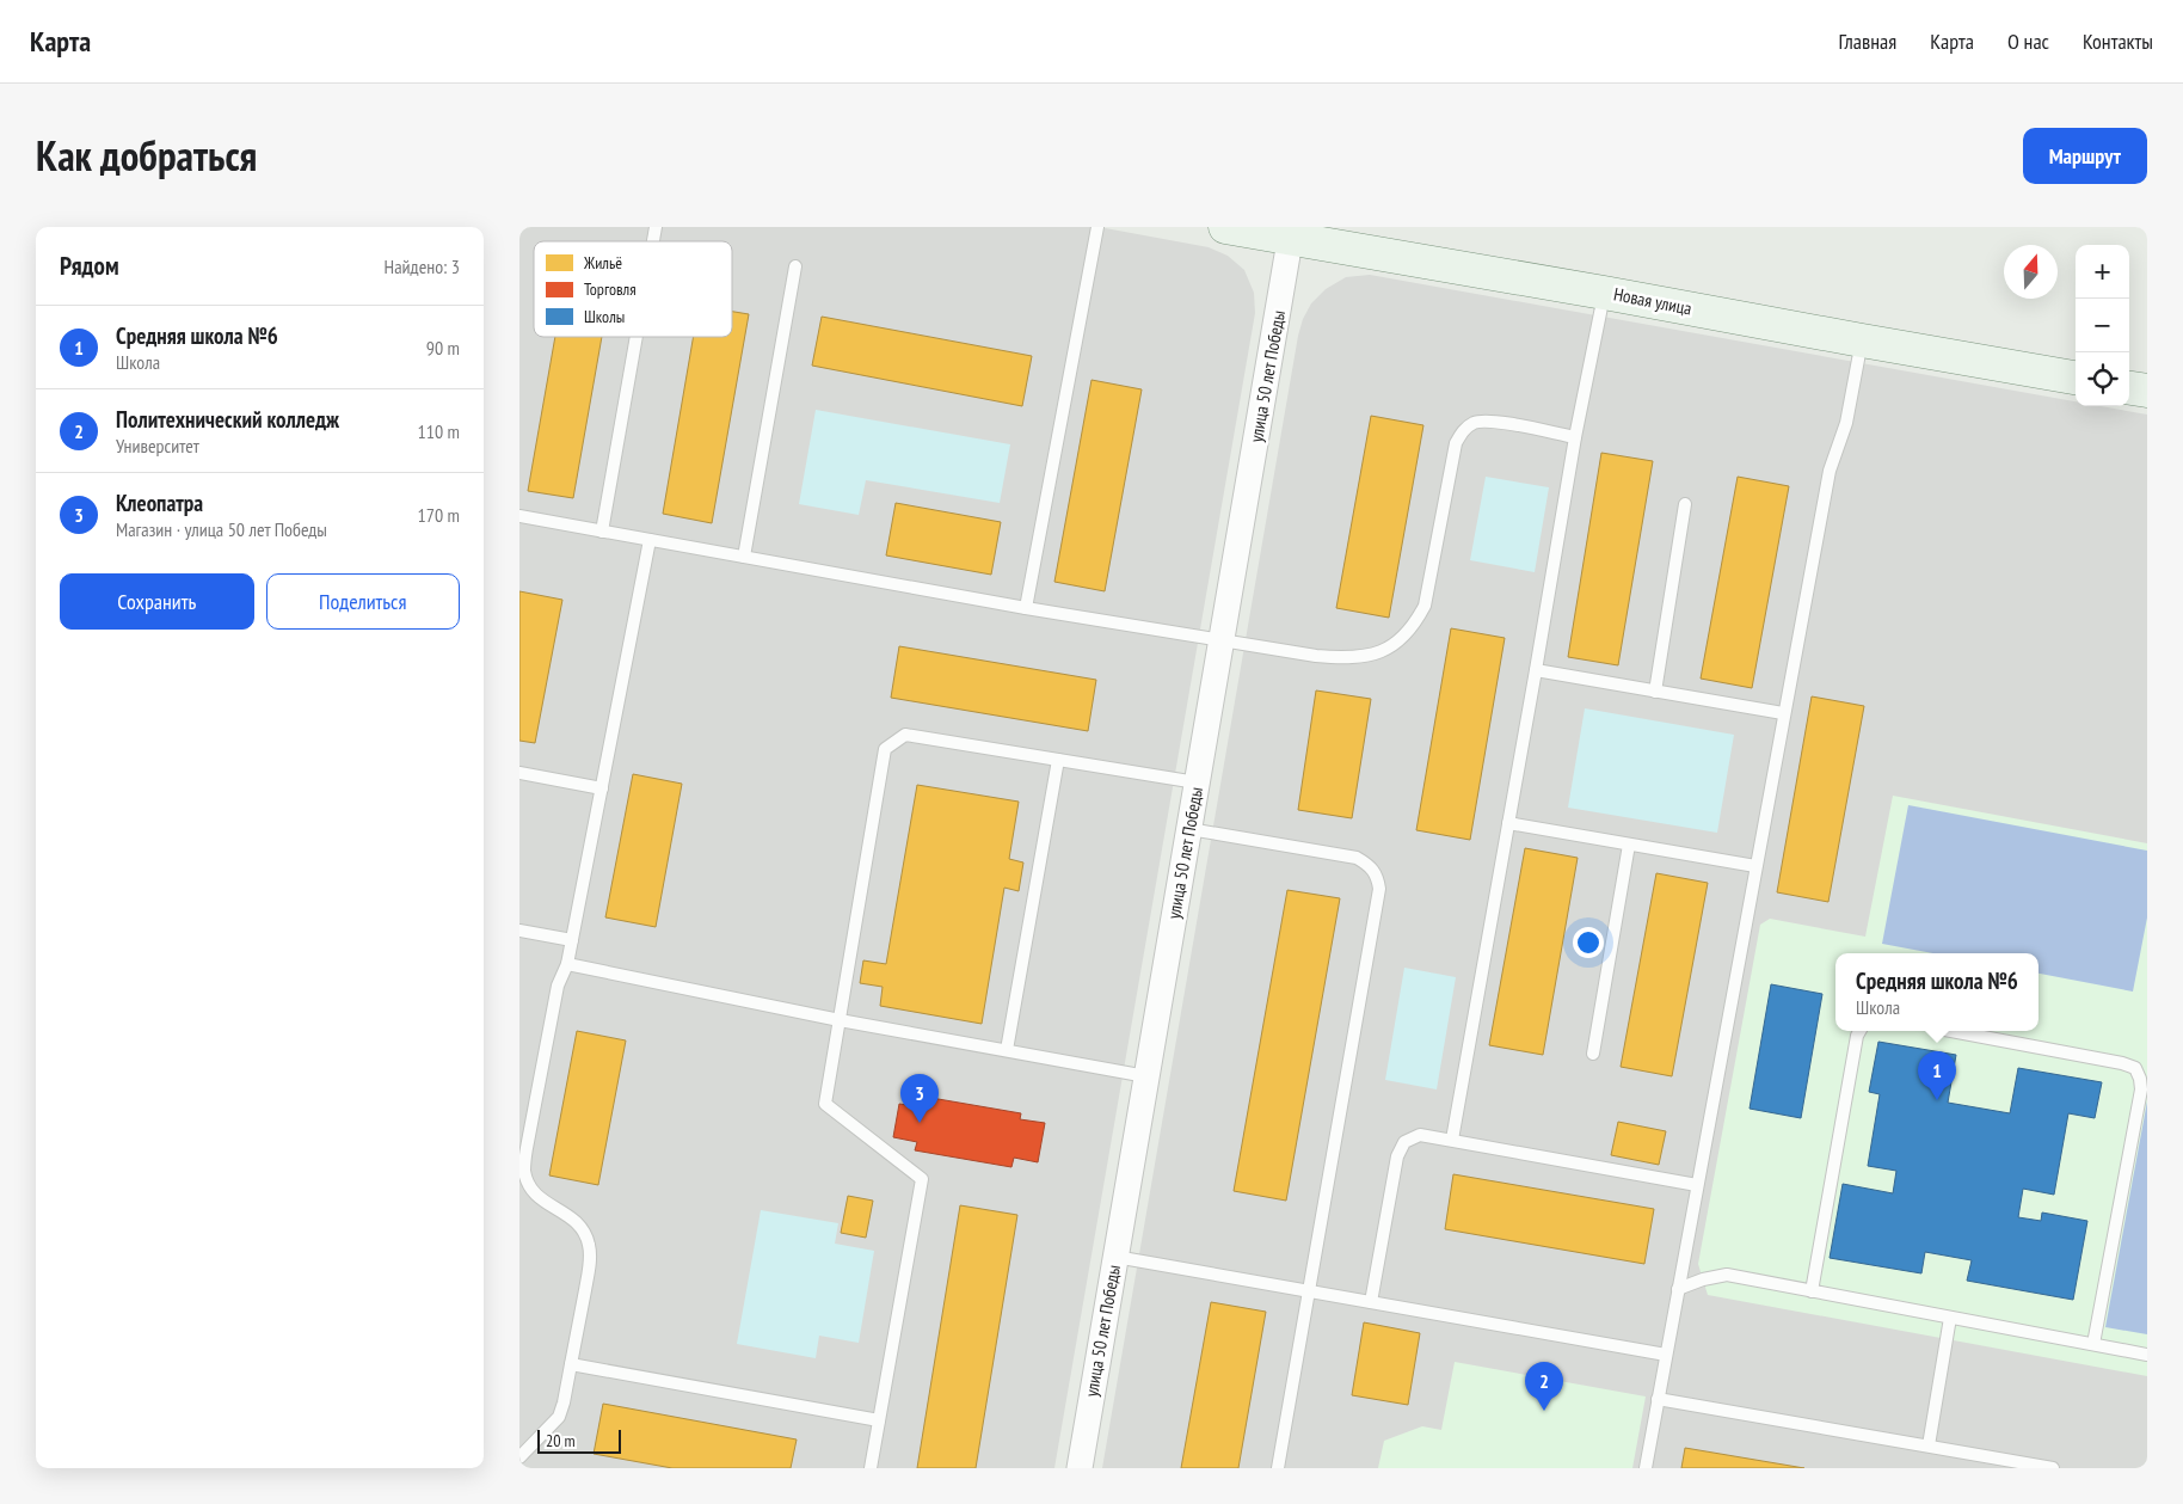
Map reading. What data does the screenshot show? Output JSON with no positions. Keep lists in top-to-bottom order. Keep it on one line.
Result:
{"streets":{"street":["Новая улица","улица 50 лет Победы"]},"crossings":[["Новая улица","улица 50 лет Победы"]],"legend":["Жильё","Торговля","Школы"],"scale_bar":"20 m","north":"top","page":{"header":"Карта","nav":["Главная","Карта","О нас","Контакты"],"title":"Как добраться","buttons":["Маршрут",["Сохранить","Поделиться"]],"heading":["Рядом","Найдено: 3"],"map_buttons":["+","−"],"list":[{"mark":"1","name":"Средняя школа №6","note":"Школа","value":"90 m"},{"mark":"2","name":"Политехнический колледж","note":"Университет","value":"110 m"},{"mark":"3","name":"Клеопатра","note":"Магазин · улица 50 лет Победы","value":"170 m"}],"popup":["Средняя школа №6","Школа"],"pins":["1","3","2"],"scale":"20 m"}}
